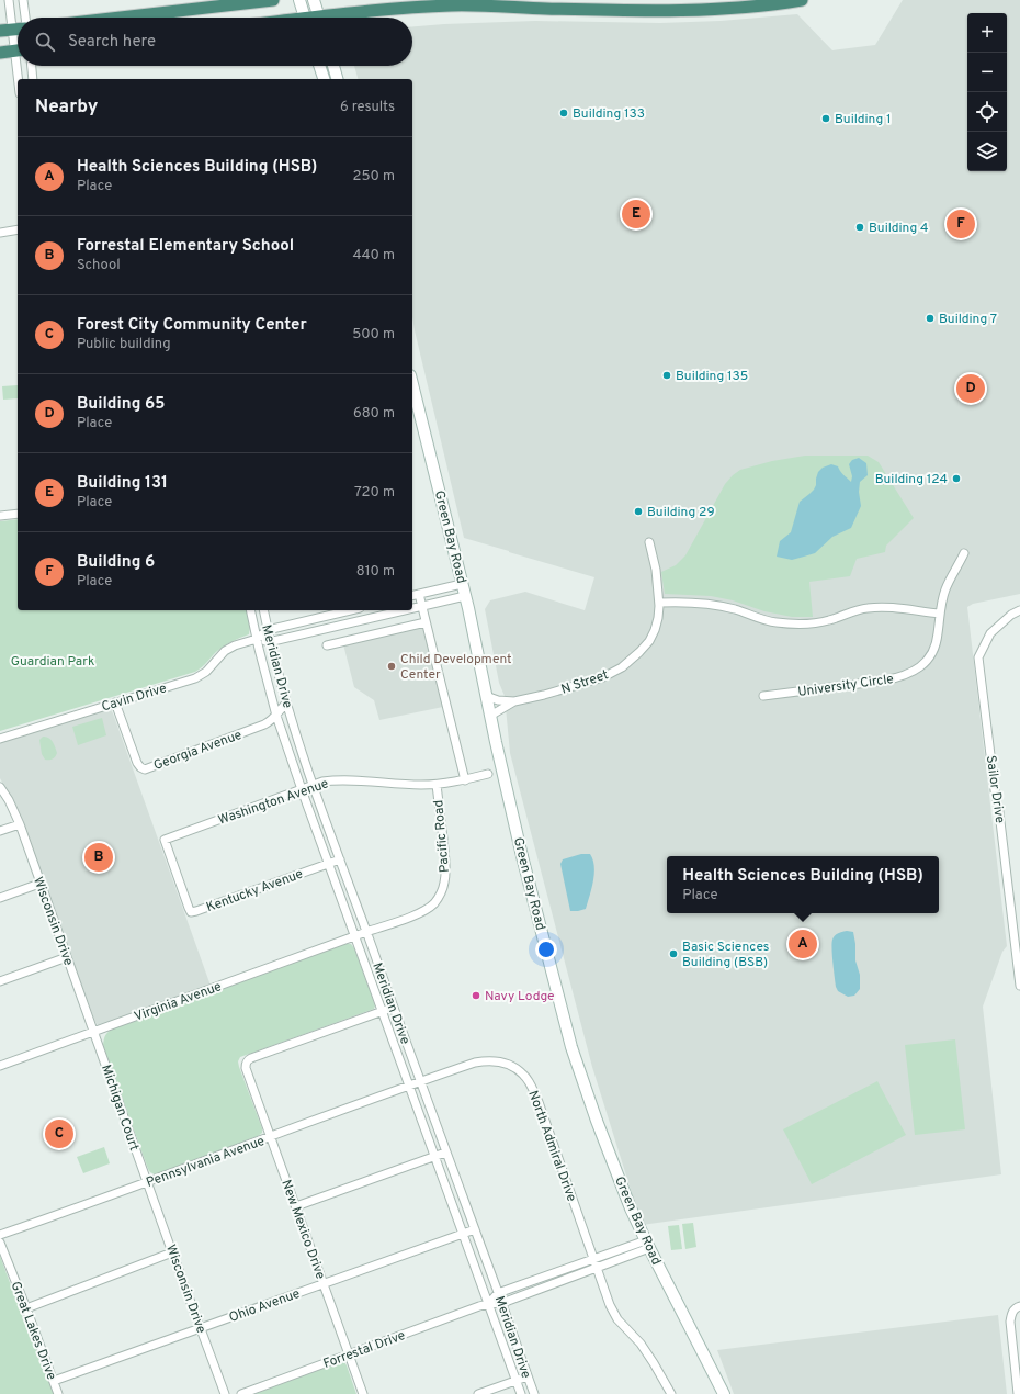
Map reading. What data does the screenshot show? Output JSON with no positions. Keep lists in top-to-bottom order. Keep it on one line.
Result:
{"streets":{"main road":["Green Bay Road"],"street":["Meridian Drive","N Street","University Circle","Cavin Drive","Georgia Avenue","Sailor Drive","Washington Avenue","Pacific Road","Kentucky Avenue","Wisconsin Drive","Virginia Avenue","Michigan Court","North Admiral Drive","Pennsylvania Avenue","New Mexico Drive","Ohio Avenue","Great Lakes Drive","Forrestal Drive"]},"crossings":[["Green Bay Road","N Street"],["Green Bay Road","Cavin Drive"],["Green Bay Road","Forrestal Drive"],["Meridian Drive","Cavin Drive"],["Meridian Drive","Georgia Avenue"],["Meridian Drive","Washington Avenue"],["Meridian Drive","Pacific Road"],["Meridian Drive","Kentucky Avenue"],["Meridian Drive","Virginia Avenue"],["Meridian Drive","North Admiral Drive"],["Meridian Drive","Pennsylvania Avenue"],["Meridian Drive","New Mexico Drive"],["Meridian Drive","Ohio Avenue"],["Meridian Drive","Forrestal Drive"],["Cavin Drive","Georgia Avenue"],["Washington Avenue","Pacific Road"],["Washington Avenue","Kentucky Avenue"],["Pacific Road","Virginia Avenue"],["Wisconsin Drive","Virginia Avenue"],["Wisconsin Drive","Michigan Court"],["Wisconsin Drive","Pennsylvania Avenue"],["Wisconsin Drive","Ohio Avenue"],["Virginia Avenue","Michigan Court"],["Michigan Court","Pennsylvania Avenue"],["North Admiral Drive","Pennsylvania Avenue"],["North Admiral Drive","Forrestal Drive"],["Pennsylvania Avenue","New Mexico Drive"],["New Mexico Drive","Ohio Avenue"],["New Mexico Drive","Forrestal Drive"],["Ohio Avenue","Great Lakes Drive"]],"parks":["Guardian Park"],"places":["Building 133","Building 1","Building 4","Building 7","Building 135","Building 124","Building 29","Child Development Center","Basic Sciences Building (BSB)","Navy Lodge"],"page":{"map_buttons":["+","−"],"search":"Search here","heading":["Nearby","6 results"],"list":[{"mark":"A","name":"Health Sciences Building (HSB)","note":"Place","value":"250 m"},{"mark":"B","name":"Forrestal Elementary School","note":"School","value":"440 m"},{"mark":"C","name":"Forest City Community Center","note":"Public building","value":"500 m"},{"mark":"D","name":"Building 65","note":"Place","value":"680 m"},{"mark":"E","name":"Building 131","note":"Place","value":"720 m"},{"mark":"F","name":"Building 6","note":"Place","value":"810 m"}],"pins":["E","F","D","B","A","C"],"popup":["Health Sciences Building (HSB)","Place"]}}
